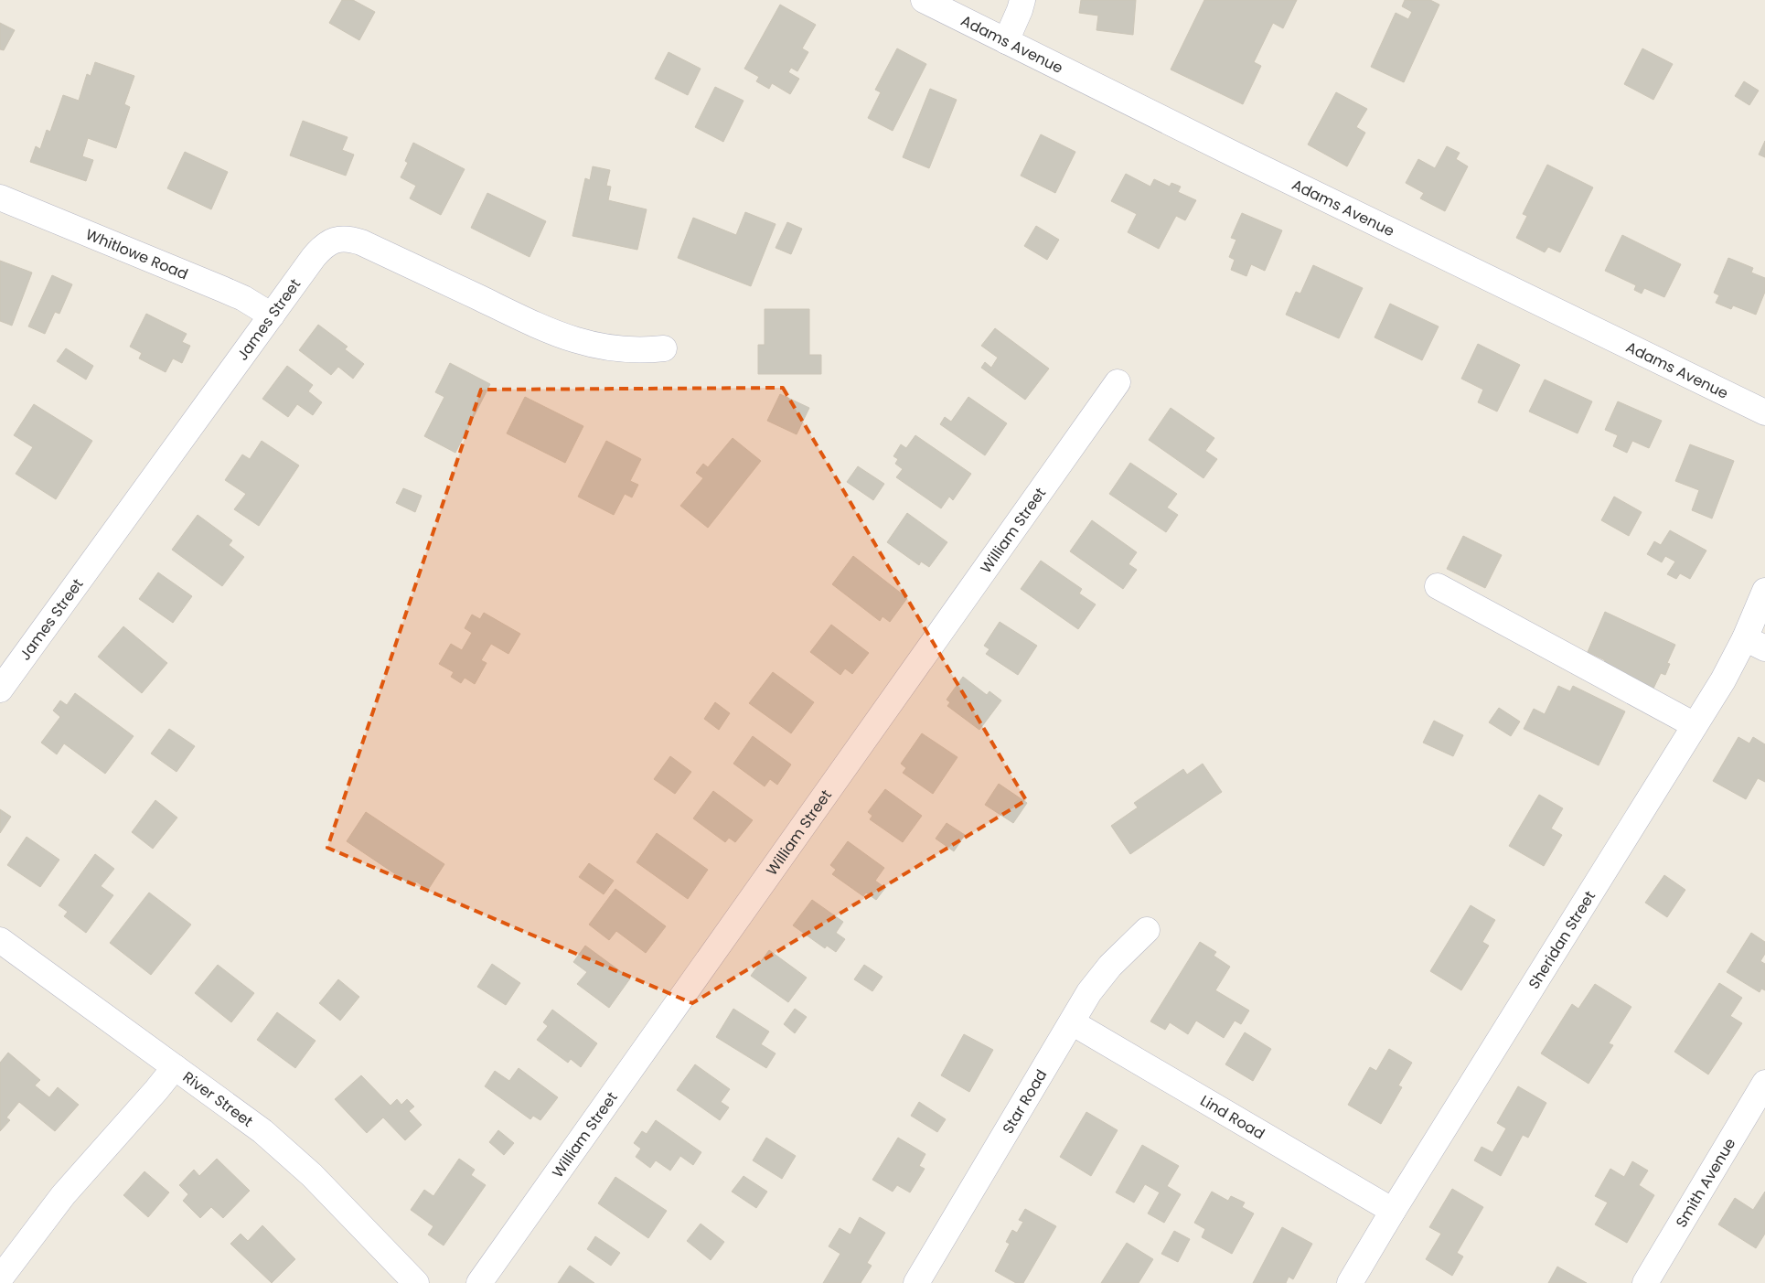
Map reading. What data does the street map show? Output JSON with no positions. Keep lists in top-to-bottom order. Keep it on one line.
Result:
{"streets":{"street":["Adams Avenue","Whitlowe Road","James Street","William Street","Sheridan Street","River Street","Star Road","Lind Road","Smith Avenue"]},"crossings":[["Whitlowe Road","James Street"],["Sheridan Street","Lind Road"],["Star Road","Lind Road"]]}
